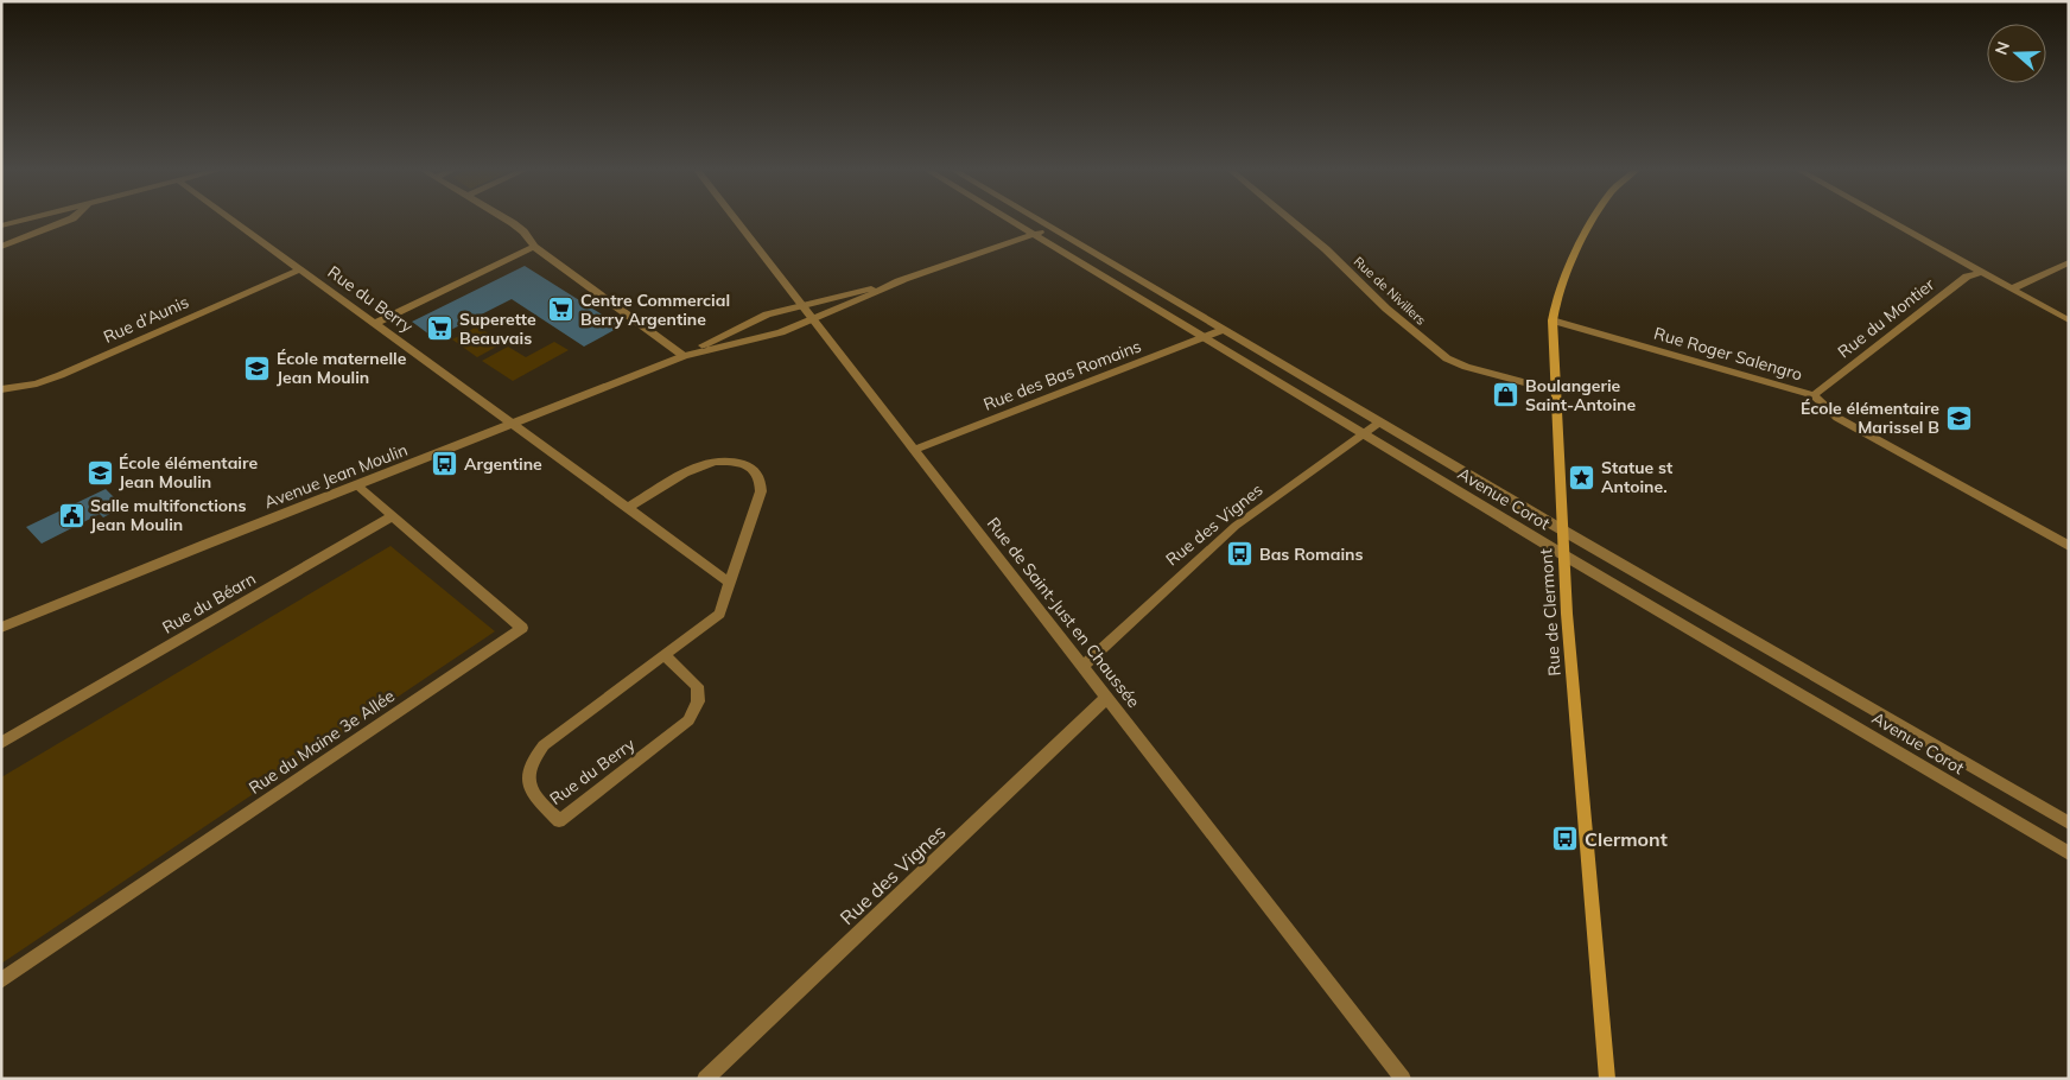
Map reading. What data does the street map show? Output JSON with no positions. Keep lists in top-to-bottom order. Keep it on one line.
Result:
{"streets":{"main road":["Rue de Clermont"],"street":["Rue de Nivillers","Rue du Berry","Rue du Montier","Rue d’Aunis","Rue Roger Salengro","Rue des Bas Romains","Avenue Jean Moulin","Avenue Corot","Rue des Vignes","Rue du Béarn","Rue de Saint-Just en Chaussée","Rue du Maine 3e Allée"]},"crossings":[["Rue de Nivillers","Rue de Clermont"],["Rue du Berry","Rue d’Aunis"],["Rue du Berry","Avenue Jean Moulin"],["Rue du Montier","Rue Roger Salengro"],["Rue Roger Salengro","Rue de Clermont"],["Rue des Bas Romains","Avenue Corot"],["Rue des Bas Romains","Rue de Saint-Just en Chaussée"],["Avenue Jean Moulin","Rue de Saint-Just en Chaussée"],["Avenue Corot","Rue des Vignes"],["Avenue Corot","Rue de Clermont"],["Rue des Vignes","Rue de Saint-Just en Chaussée"],["Rue du Béarn","Rue du Maine 3e Allée"]],"places":{"supermarket":["Centre Commercial Berry Argentine","Superette Beauvais"],"school or university":["École maternelle Jean Moulin","École élémentaire Marissel B","École élémentaire Jean Moulin"],"shop":["Boulangerie Saint-Antoine"],"bus stop":["Argentine","Bas Romains","Clermont"],"place":["Statue st Antoine."],"public building":["Salle multifonctions Jean Moulin"]},"north":"left"}
